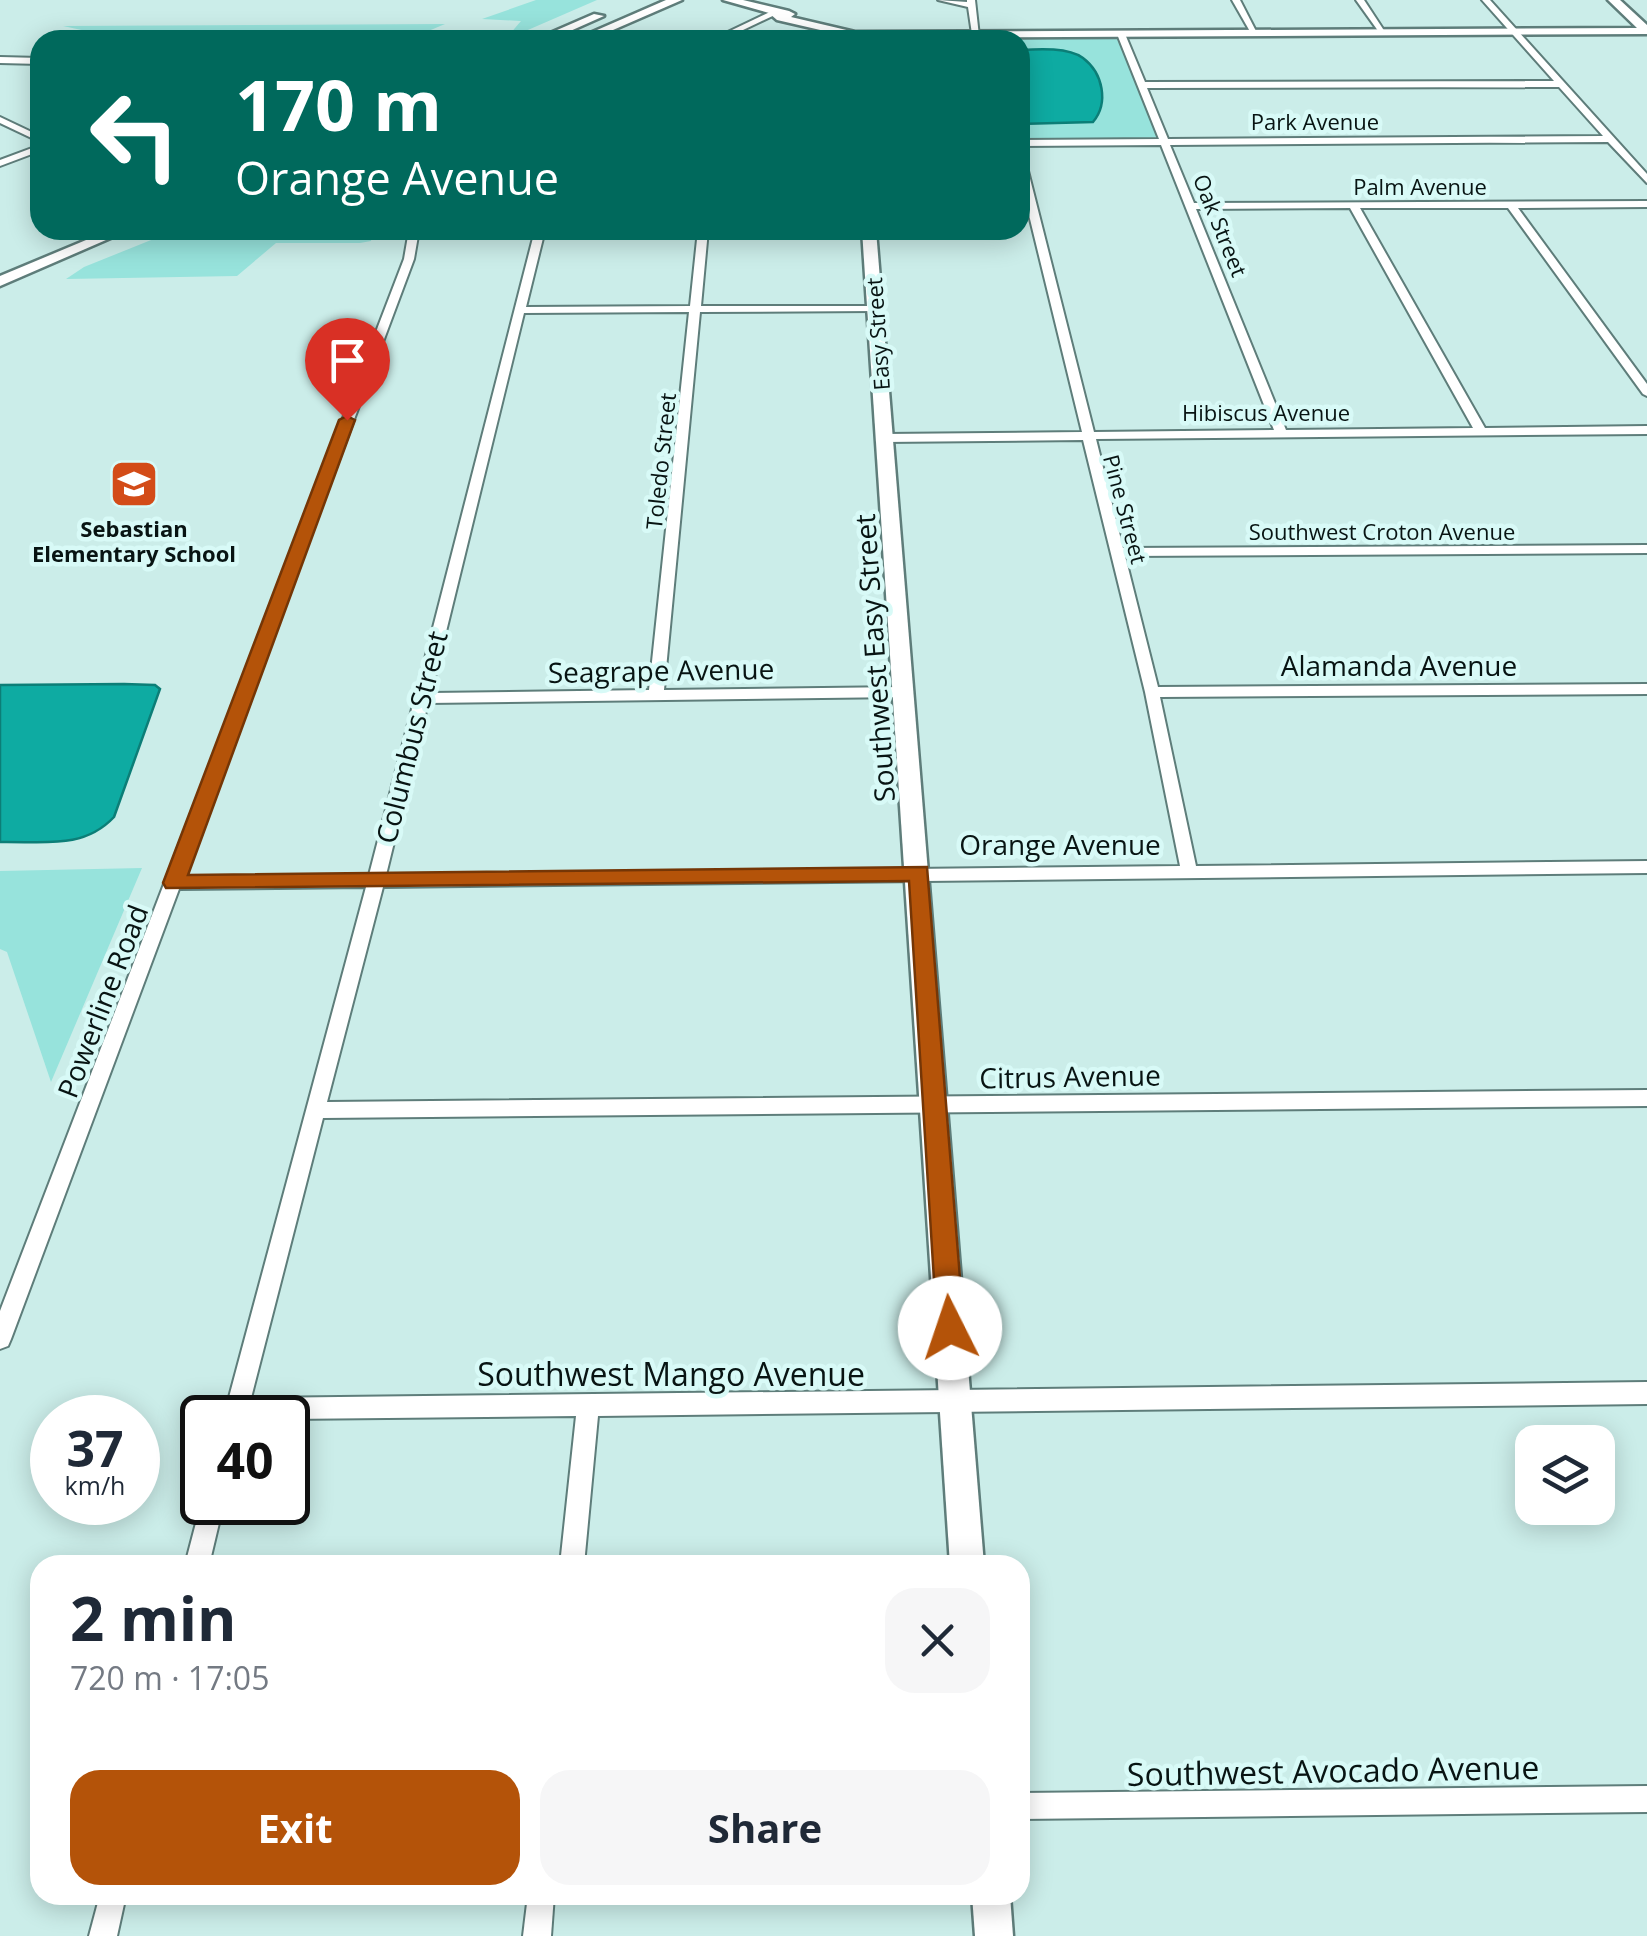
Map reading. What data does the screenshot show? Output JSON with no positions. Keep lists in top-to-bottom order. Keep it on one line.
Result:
{"streets":{"street":["Park Avenue","Palm Avenue","Oak Street","Easy Street","Hibiscus Avenue","Toledo Street","Pine Street","Southwest Croton Avenue","Southwest Easy Street","Alamanda Avenue","Seagrape Avenue","Columbus Street","Orange Avenue","Powerline Road","Citrus Avenue","Southwest Mango Avenue","Southwest Avocado Avenue"]},"crossings":[["Park Avenue","Oak Street"],["Palm Avenue","Oak Street"],["Oak Street","Hibiscus Avenue"],["Easy Street","Hibiscus Avenue"],["Easy Street","Southwest Easy Street"],["Hibiscus Avenue","Pine Street"],["Hibiscus Avenue","Southwest Easy Street"],["Toledo Street","Seagrape Avenue"],["Pine Street","Southwest Croton Avenue"],["Pine Street","Alamanda Avenue"],["Pine Street","Orange Avenue"],["Southwest Easy Street","Seagrape Avenue"],["Southwest Easy Street","Orange Avenue"],["Seagrape Avenue","Columbus Street"],["Columbus Street","Orange Avenue"],["Columbus Street","Citrus Avenue"],["Orange Avenue","Powerline Road"]],"places":{"school or university":["Sebastian Elementary School"]},"page":{"turn":["170 m","Orange Avenue"],"speed":"37 km/h","limit":"40","heading":["2 min","720 m · 17:05"],"buttons":["Exit","Share"]}}
